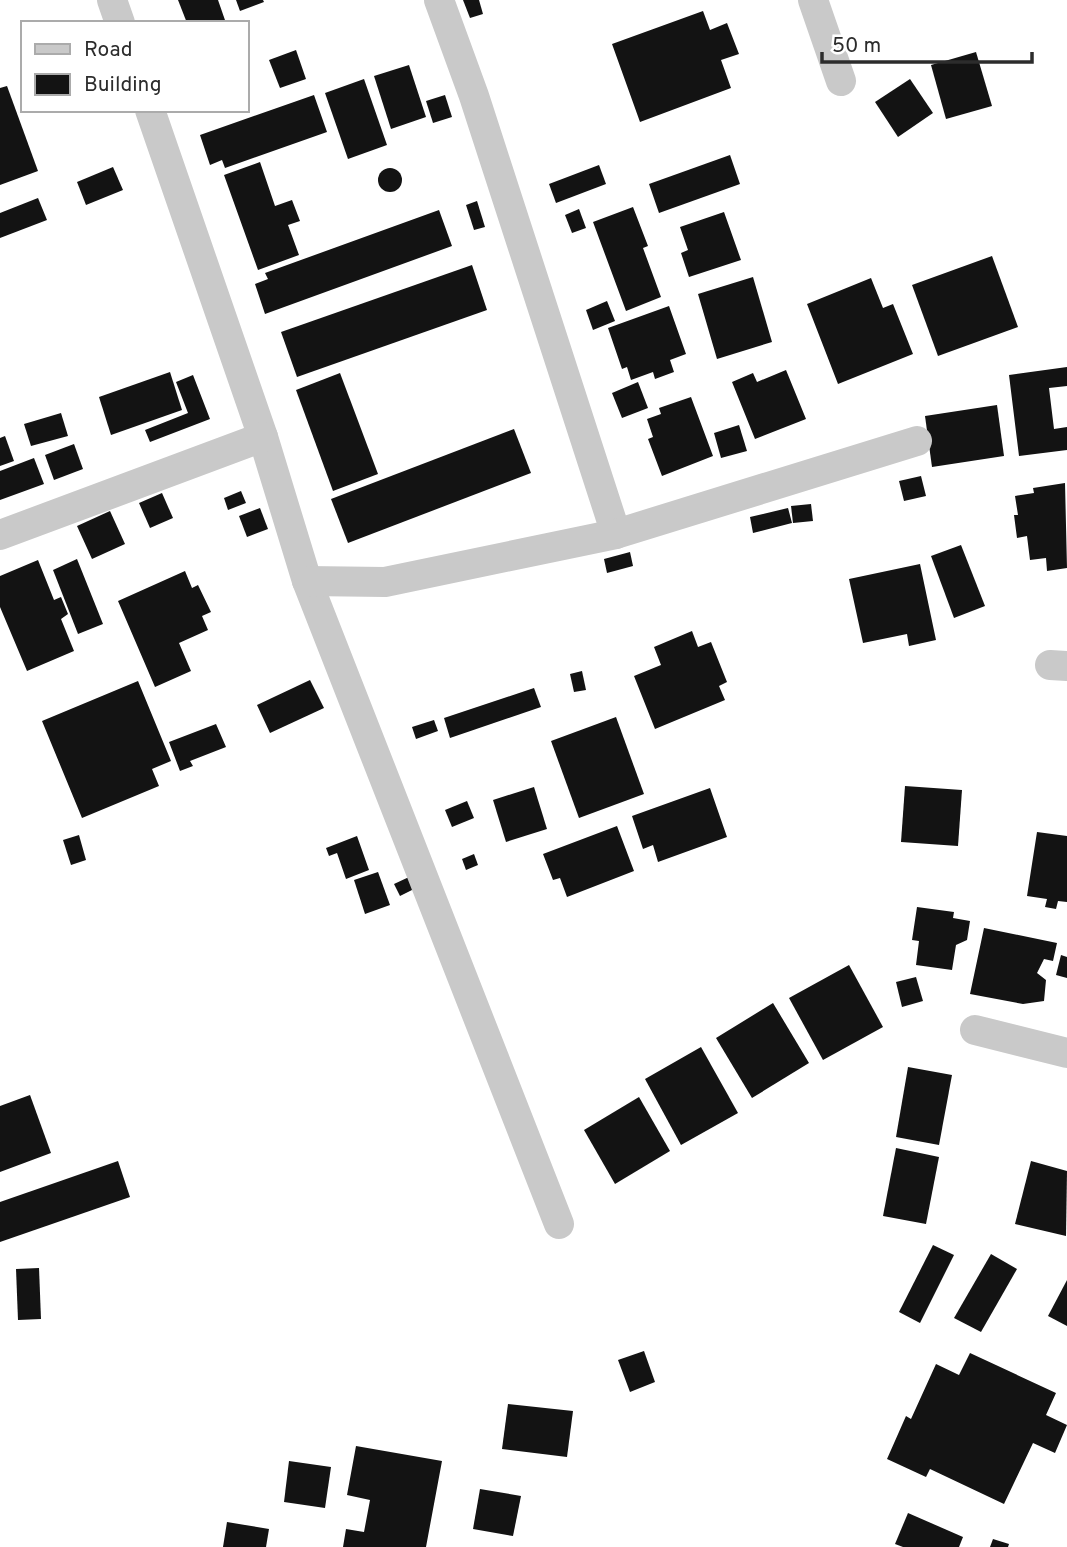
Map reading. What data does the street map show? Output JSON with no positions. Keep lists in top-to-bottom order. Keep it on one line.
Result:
{"legend":["Road","Building"],"scale_bar":"50 m"}
